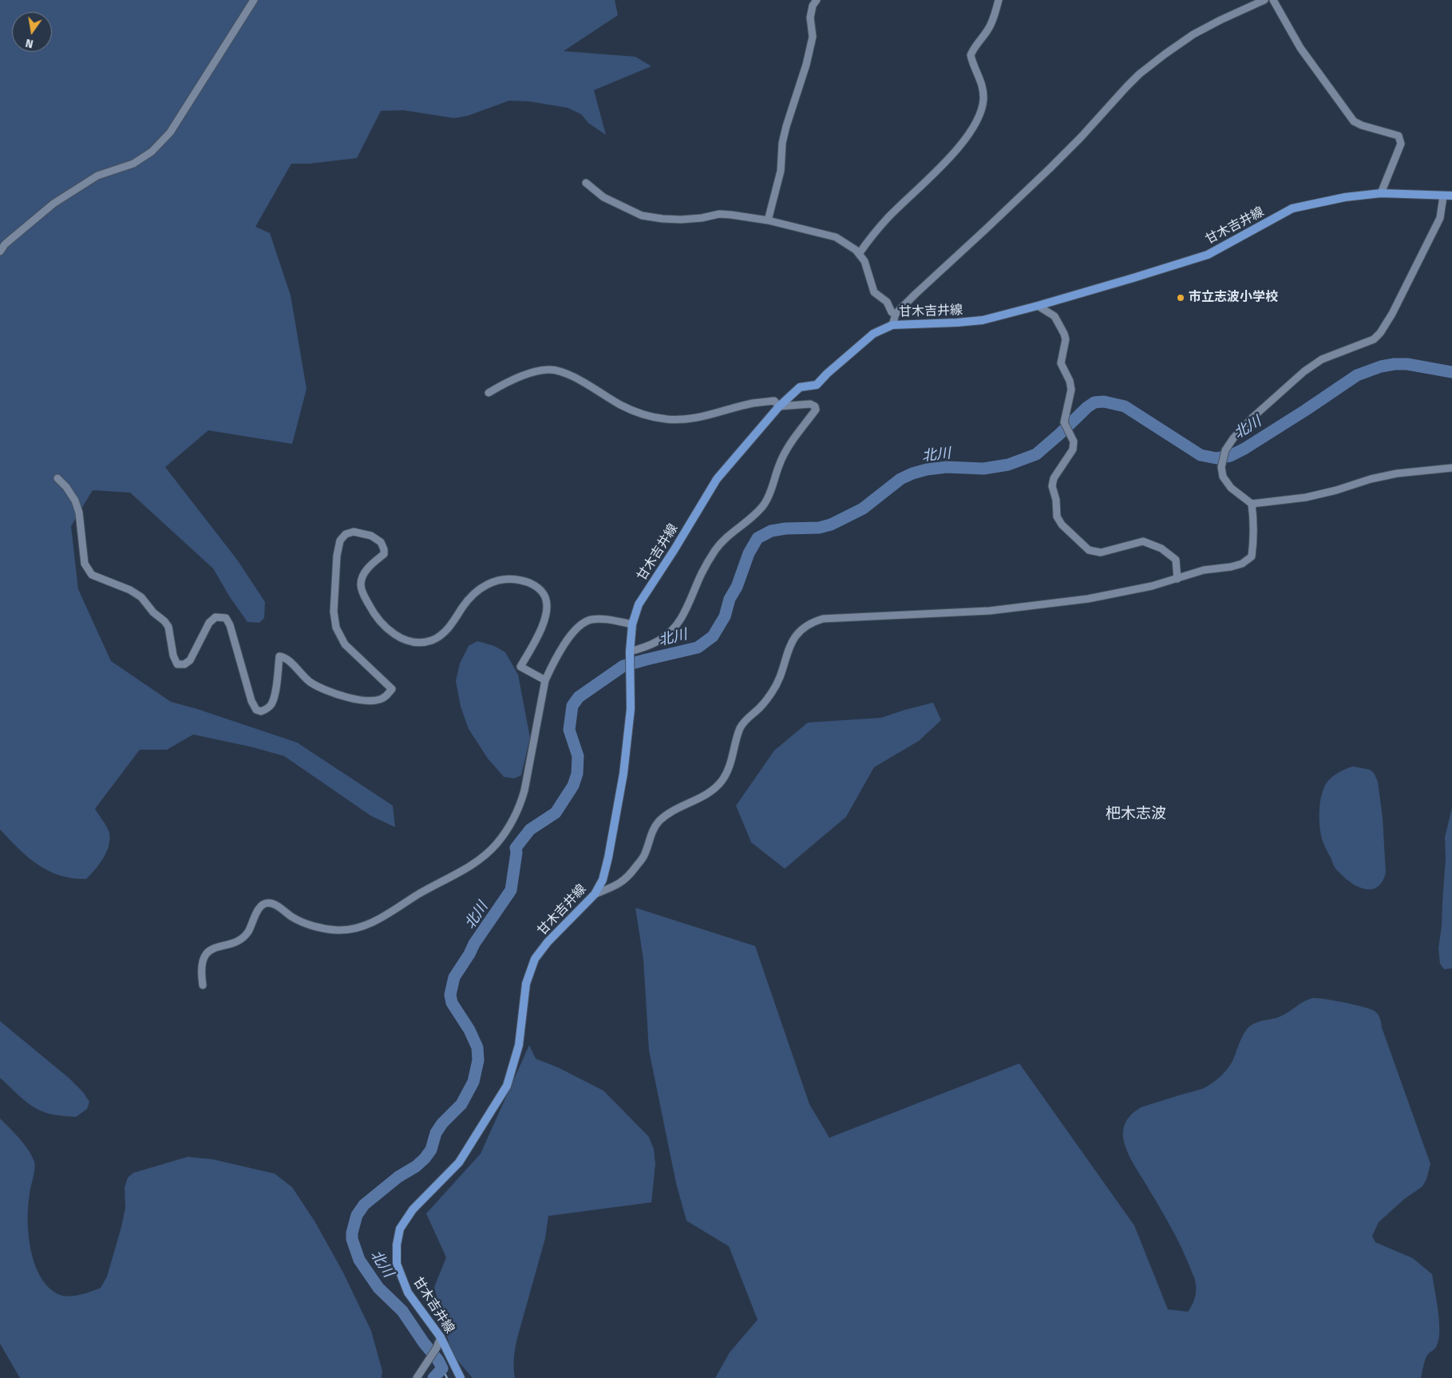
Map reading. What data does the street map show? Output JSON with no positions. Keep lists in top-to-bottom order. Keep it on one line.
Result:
{"streets":{"main road":["甘木吉井線"]},"districts":["杷木志波"],"water":["北川"],"places":["市立志波小学校"],"north":"bottom"}
